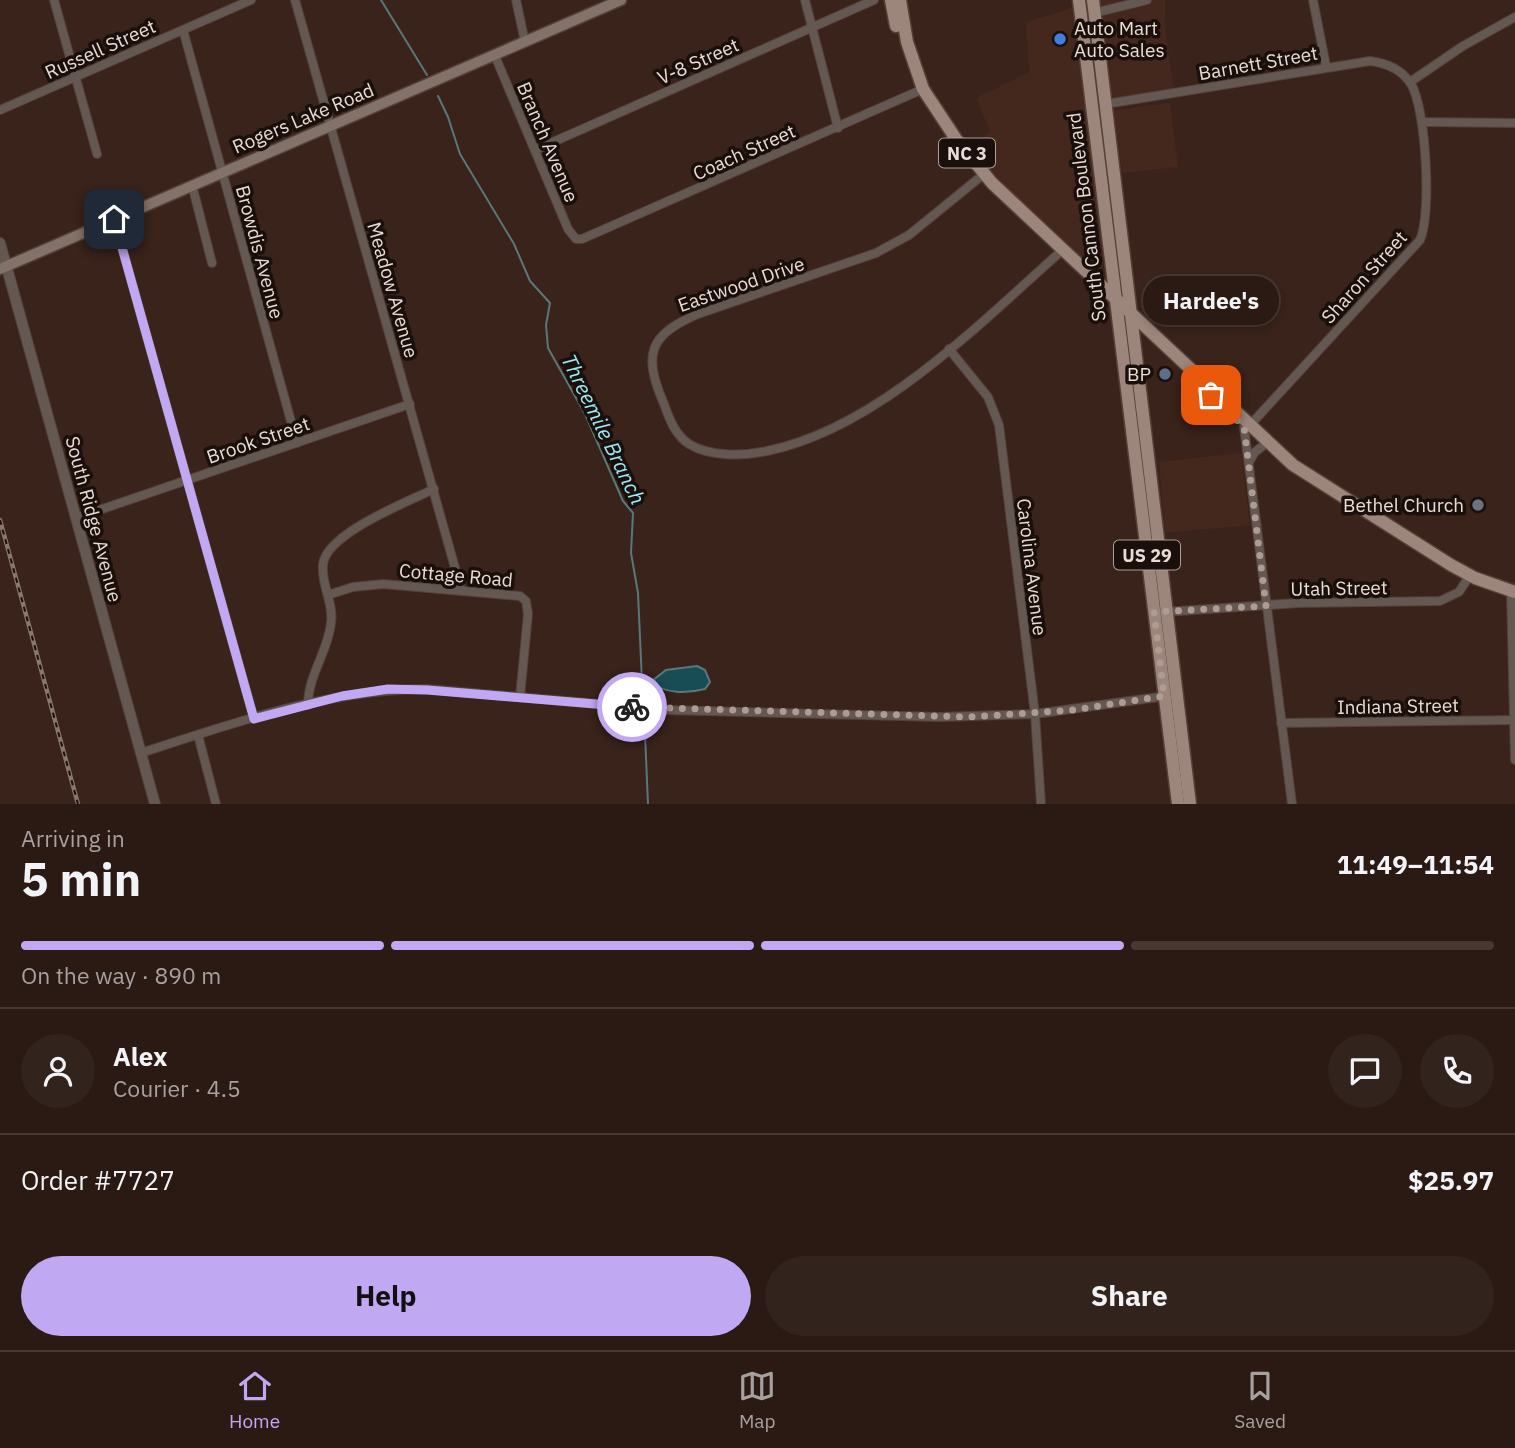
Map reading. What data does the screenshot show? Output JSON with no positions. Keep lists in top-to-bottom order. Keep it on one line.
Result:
{"streets":{"main road":["Rogers Lake Road","NC 3","South Cannon Boulevard","US 29"],"street":["Russell Street","V-8 Street","Barnett Street","Branch Avenue","Coach Street","Browdis Avenue","Sharon Street","Eastwood Drive","Meadow Avenue","Brook Street","South Ridge Avenue","Carolina Avenue","Cottage Road","Utah Street","Indiana Street"]},"crossings":[["Russell Street","Browdis Avenue"],["V-8 Street","Branch Avenue"],["Barnett Street","South Cannon Boulevard"],["Barnett Street","Sharon Street"],["Barnett Street","US 29"],["Rogers Lake Road","Branch Avenue"],["Rogers Lake Road","Browdis Avenue"],["Rogers Lake Road","Meadow Avenue"],["Rogers Lake Road","South Ridge Avenue"],["Branch Avenue","Coach Street"],["Coach Street","NC 3"],["NC 3","South Cannon Boulevard"],["NC 3","Sharon Street"],["NC 3","Eastwood Drive"],["NC 3","Utah Street"],["South Cannon Boulevard","US 29"],["South Cannon Boulevard","Utah Street"],["Browdis Avenue","Brook Street"],["Eastwood Drive","Carolina Avenue"],["Meadow Avenue","Brook Street"],["Meadow Avenue","Cottage Road"],["Brook Street","South Ridge Avenue"]],"water":["Threemile Branch"],"places":["Auto Mart Auto Sales","BP","Hardee's","Bethel Church"],"page":{"bubble":"Hardee's","heading":["5 min","Arriving in","11:49–11:54"],"panel":["Alex","Courier · 4.5","Order #7727","$25.97"],"bar":"On the way · 890 m","buttons":["Help","Share"],"tabs":["Home","Map","Saved"]}}
